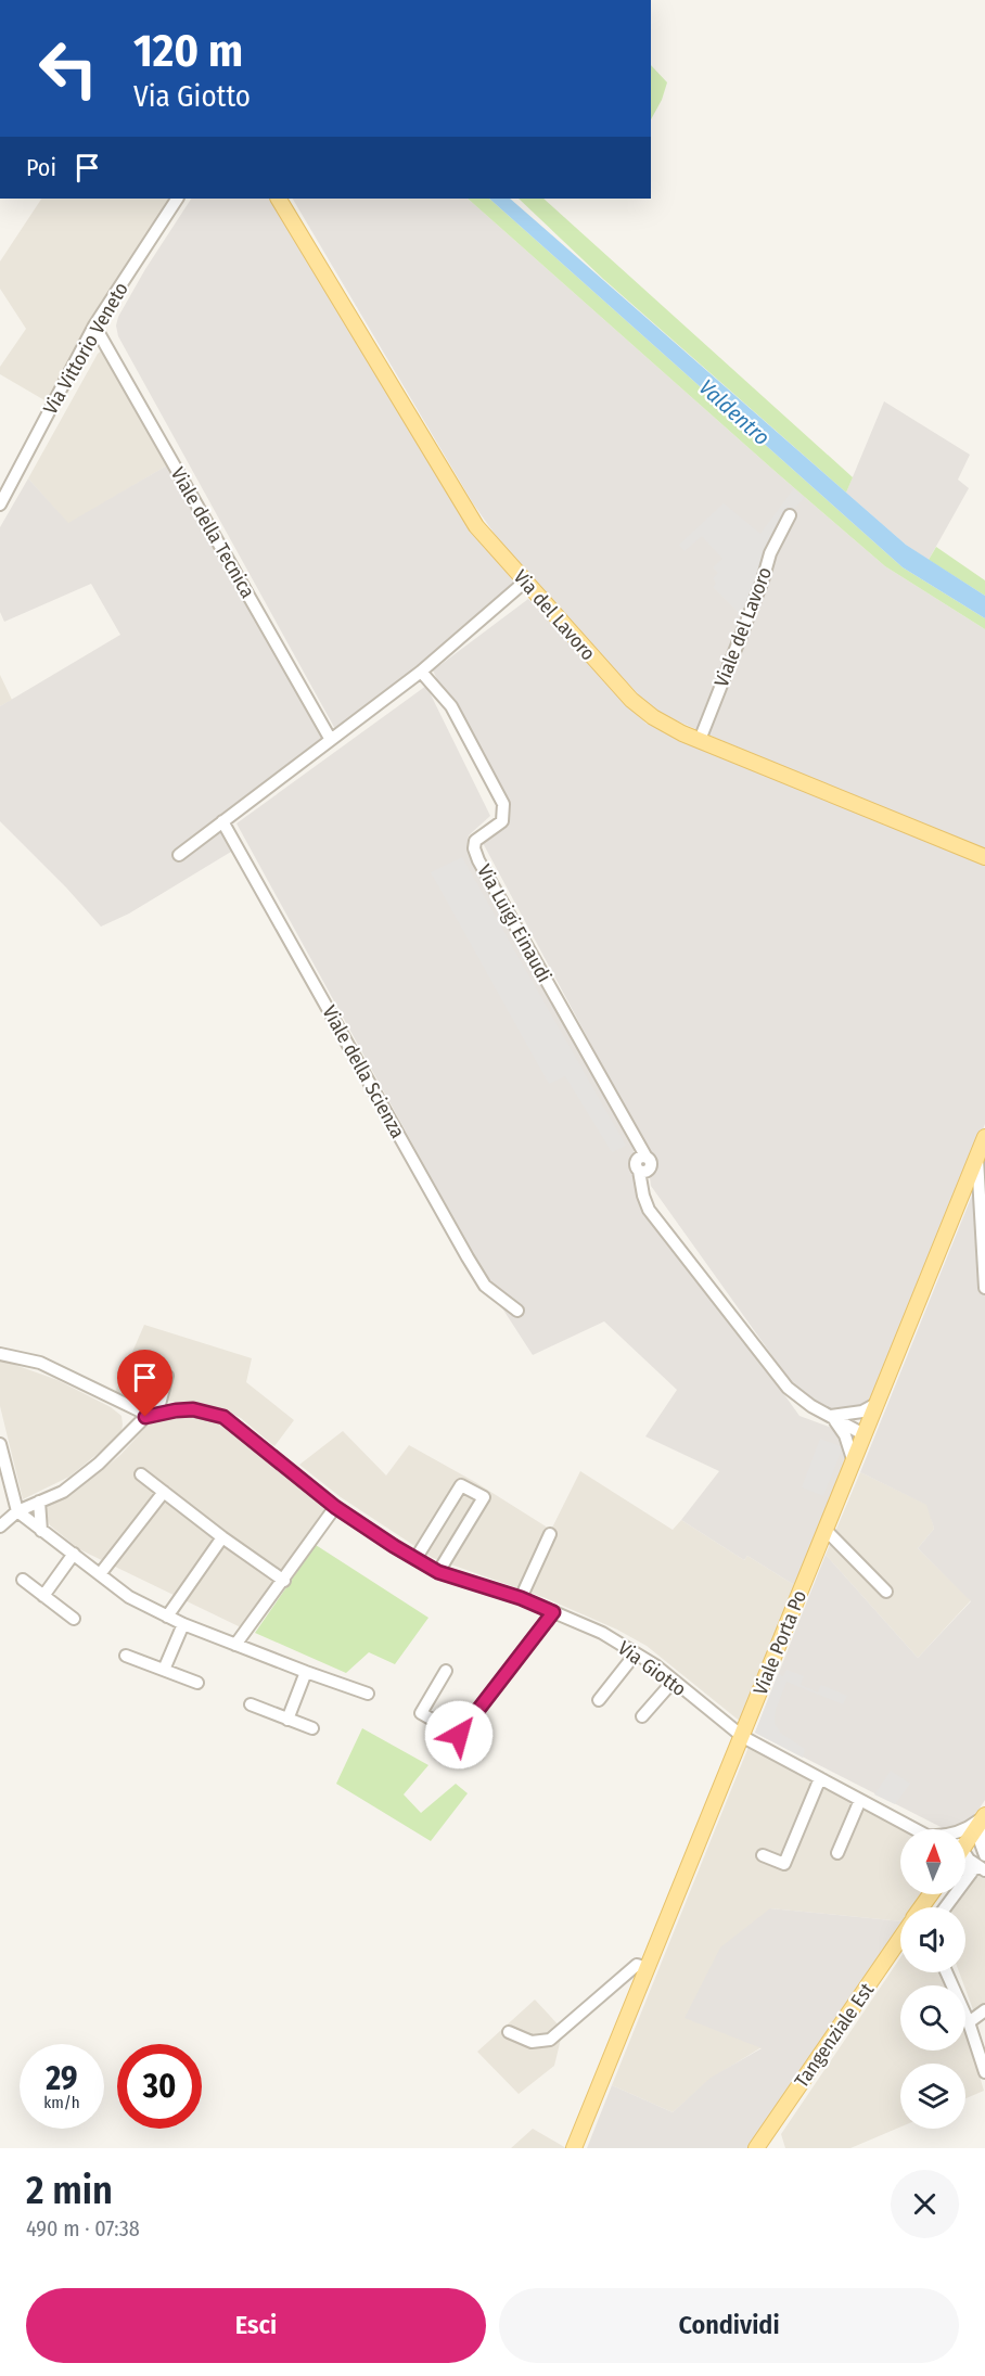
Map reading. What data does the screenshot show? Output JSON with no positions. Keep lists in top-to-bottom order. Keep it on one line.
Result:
{"streets":{"main road":["Via del Lavoro","Viale Porta Po","Tangenziale Est"],"street":["Via Vittorio Veneto","Viale della Tecnica","Viale del Lavoro","Via Luigi Einaudi","Viale della Scienza","Via Giotto"]},"crossings":[["Via Vittorio Veneto","Viale della Tecnica"],["Via del Lavoro","Viale del Lavoro"],["Viale Porta Po","Via Giotto"]],"water":["Valdentro"],"north":"top","page":{"turn":["120 m","Via Giotto"],"then":"Poi","speed":"29 km/h","limit":"30","heading":["2 min","490 m · 07:38"],"buttons":["Esci","Condividi"]}}
